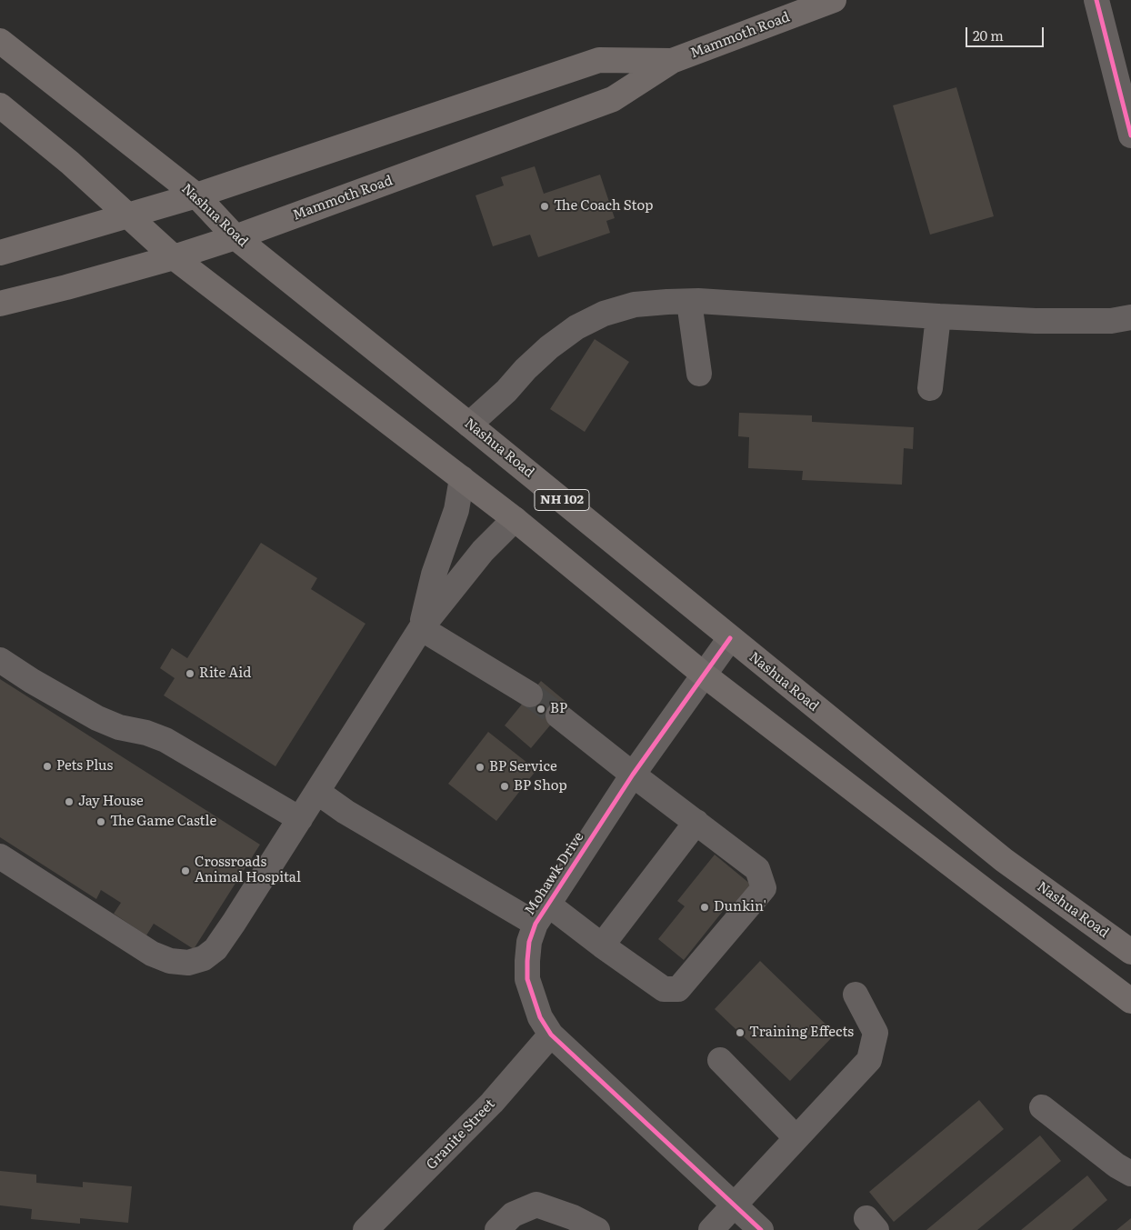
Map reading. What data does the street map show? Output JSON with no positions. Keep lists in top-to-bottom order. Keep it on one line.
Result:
{"streets":{"main road":["Mammoth Road","Nashua Road","NH 102"],"street":["Mohawk Drive","Granite Street"]},"crossings":[["Mammoth Road","Nashua Road"],["Mammoth Road","NH 102"],["Nashua Road","Mohawk Drive"],["NH 102","Mohawk Drive"],["Mohawk Drive","Granite Street"]],"places":["The Coach Stop","Rite Aid","BP","Pets Plus","BP Service","BP Shop","Jay House","The Game Castle","Crossroads Animal Hospital","Dunkin'","Training Effects"],"scale_bar":"20 m"}
